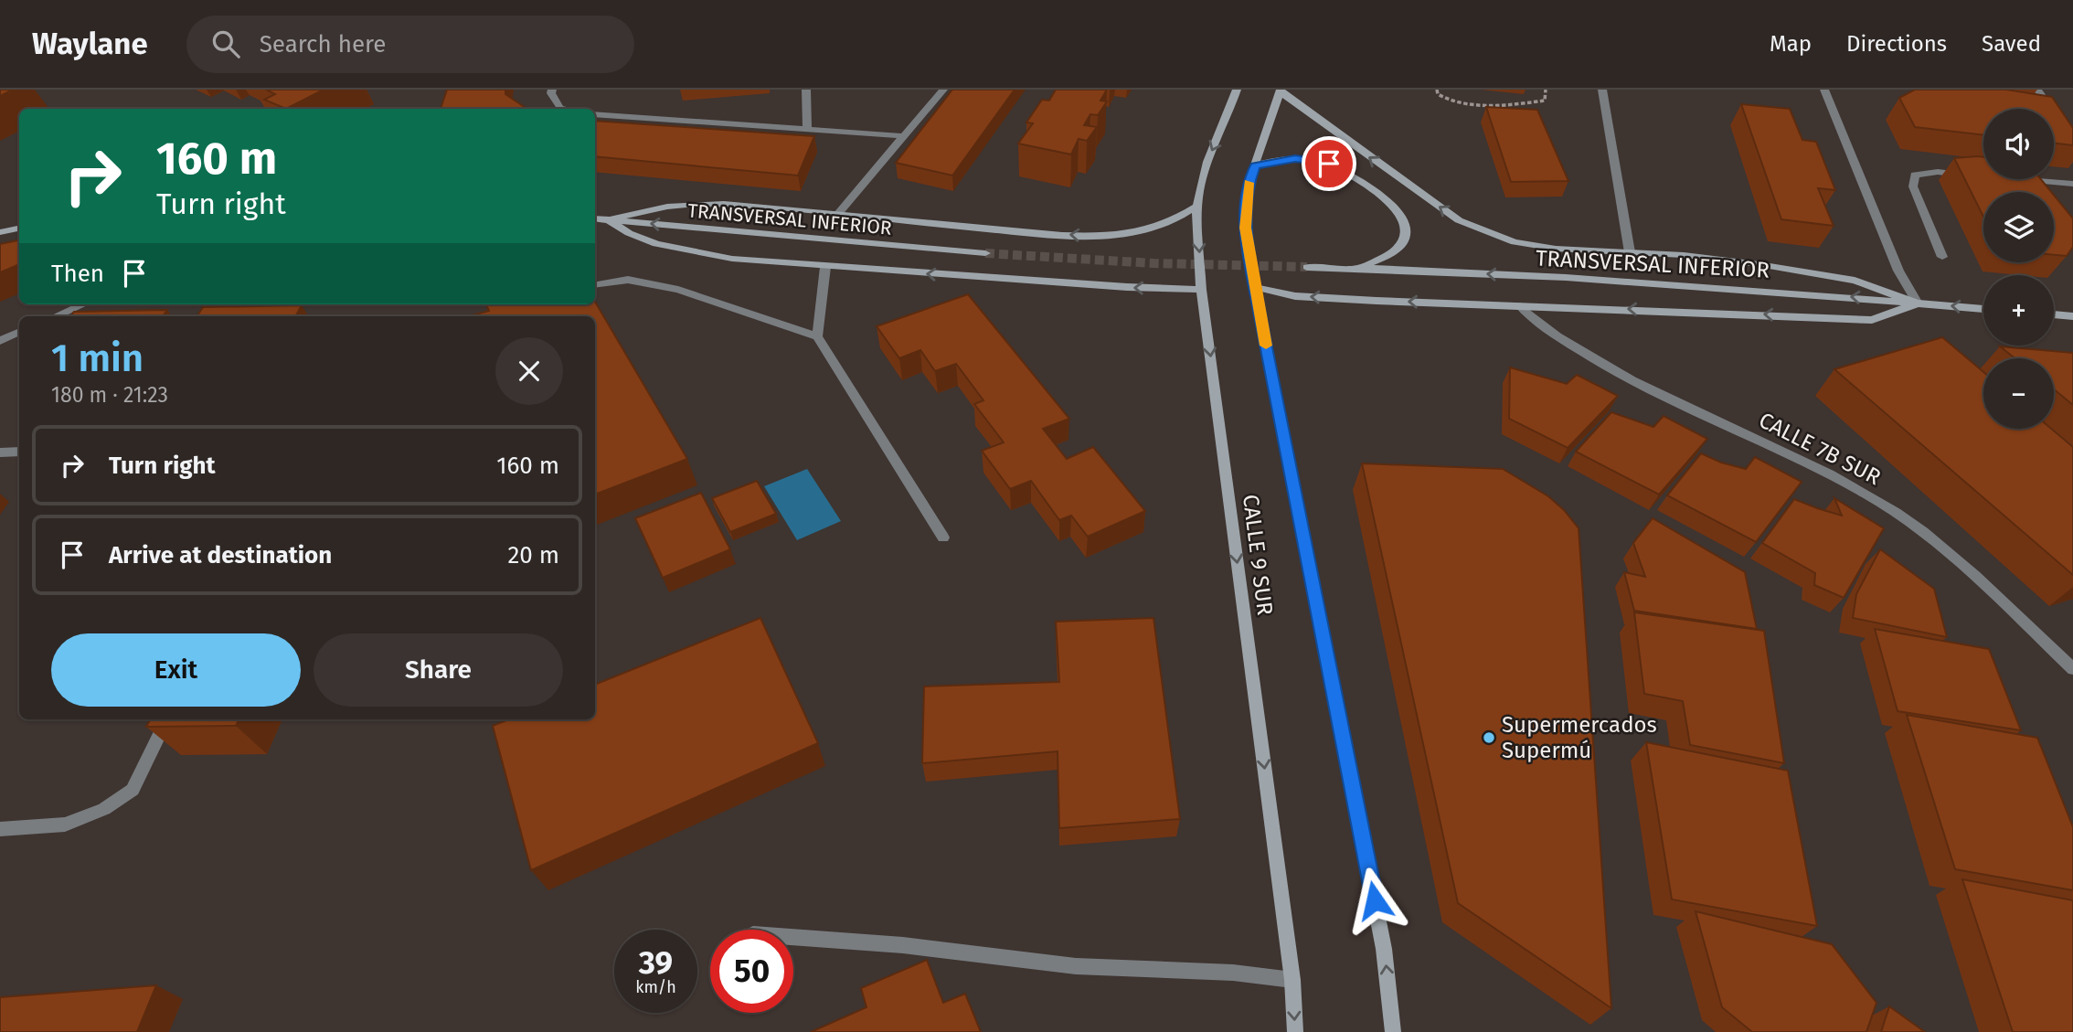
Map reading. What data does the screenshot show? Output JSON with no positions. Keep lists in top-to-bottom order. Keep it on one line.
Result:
{"streets":{"main road":["TRANSVERSAL INFERIOR","CALLE 9 SUR"],"street":["CALLE 7B SUR"]},"places":["Supermercados Supermú"],"page":{"header":"Waylane","search":"Search here","nav":["Map","Directions","Saved"],"map_buttons":["+","−"],"turn":["160 m","Turn right"],"then":"Then","heading":["1 min","180 m · 21:23"],"list":[{"name":"Turn right","value":"160 m"},{"name":"Arrive at destination","value":"20 m"}],"buttons":["Exit","Share"],"speed":"39 km/h","limit":"50"}}
